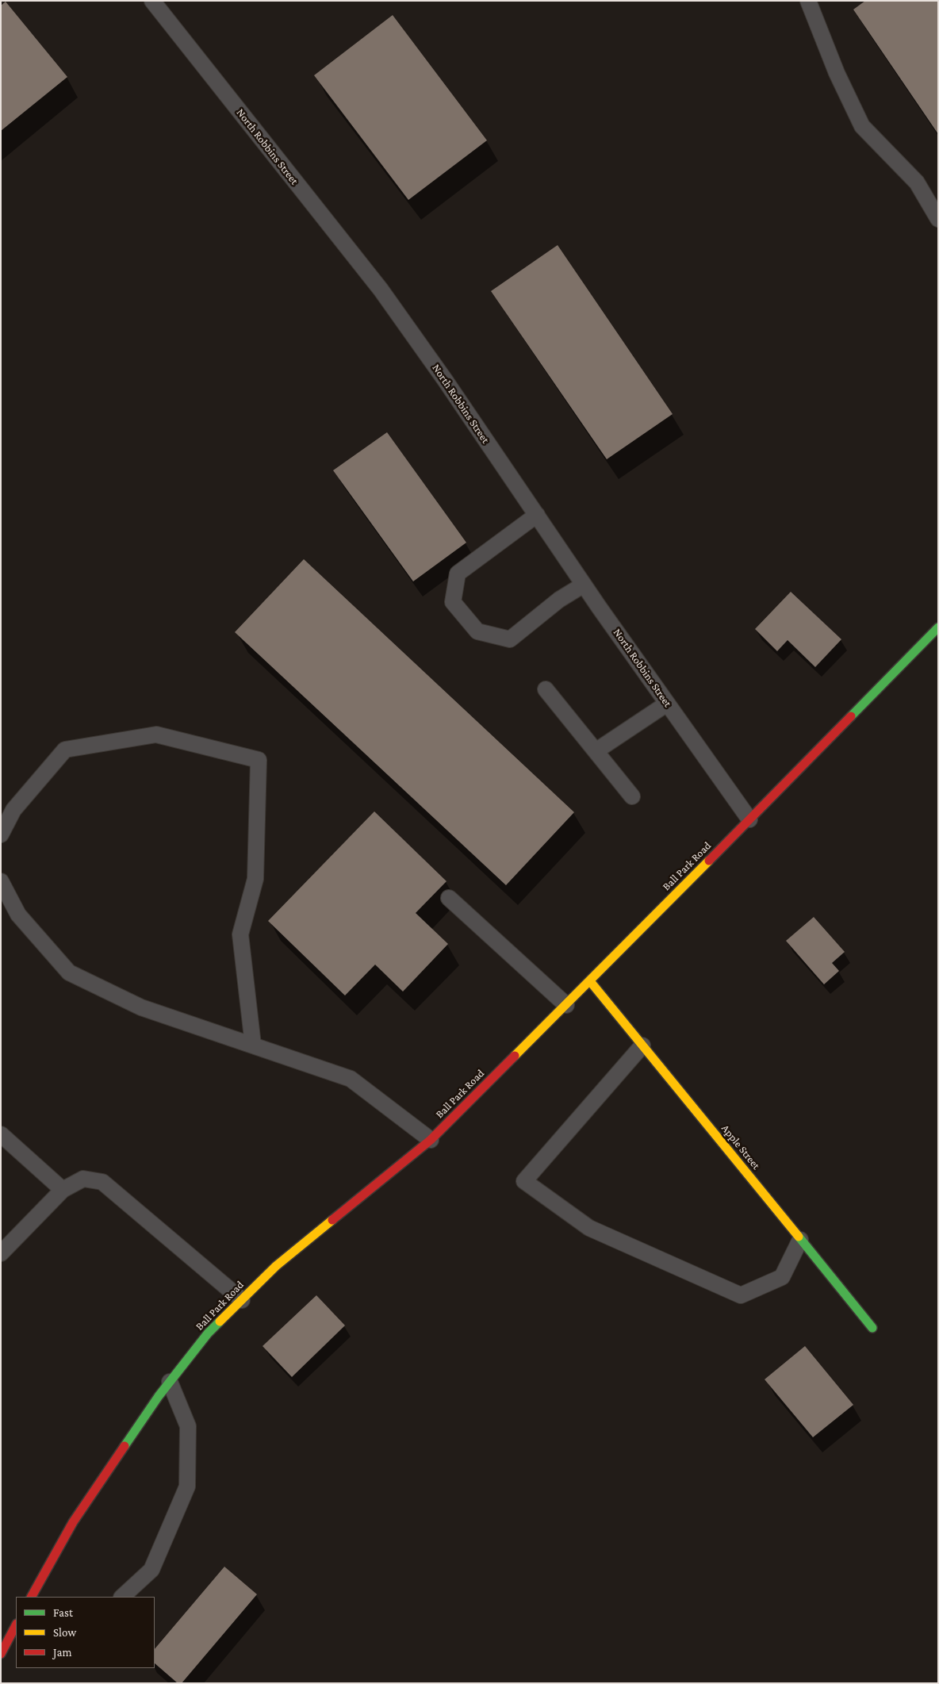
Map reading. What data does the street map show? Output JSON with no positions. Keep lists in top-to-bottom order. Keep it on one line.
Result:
{"streets":{"street":["Ball Park Road","Apple Street"],"lane":["North Robbins Street"]},"crossings":[["North Robbins Street","Ball Park Road"],["Ball Park Road","Apple Street"]],"legend":["Fast","Slow","Jam"]}
